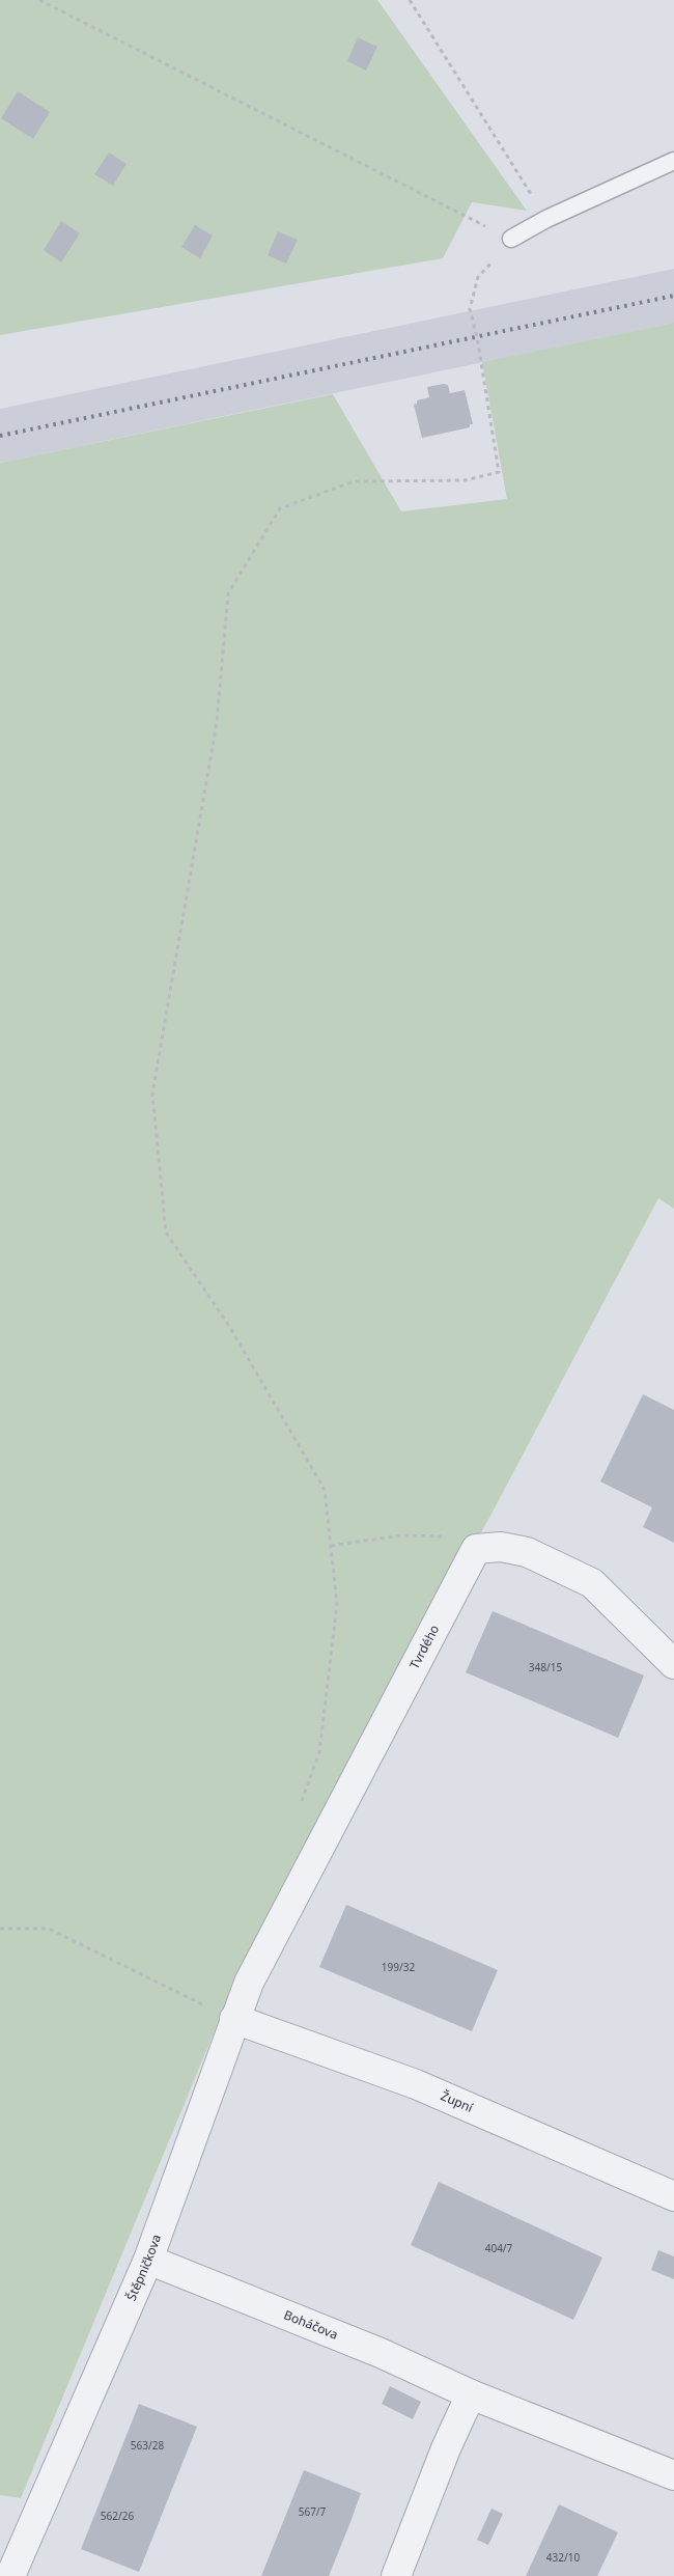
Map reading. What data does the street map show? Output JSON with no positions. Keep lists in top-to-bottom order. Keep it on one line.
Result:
{"streets":{"street":["Tvrdého","Župní","Štěpničkova","Boháčova"]},"crossings":[["Tvrdého","Štěpničkova"],["Župní","Štěpničkova"],["Štěpničkova","Boháčova"]],"house_numbers":["348/15","199/32","404/7","563/28","567/7","562/26","432/10"]}
